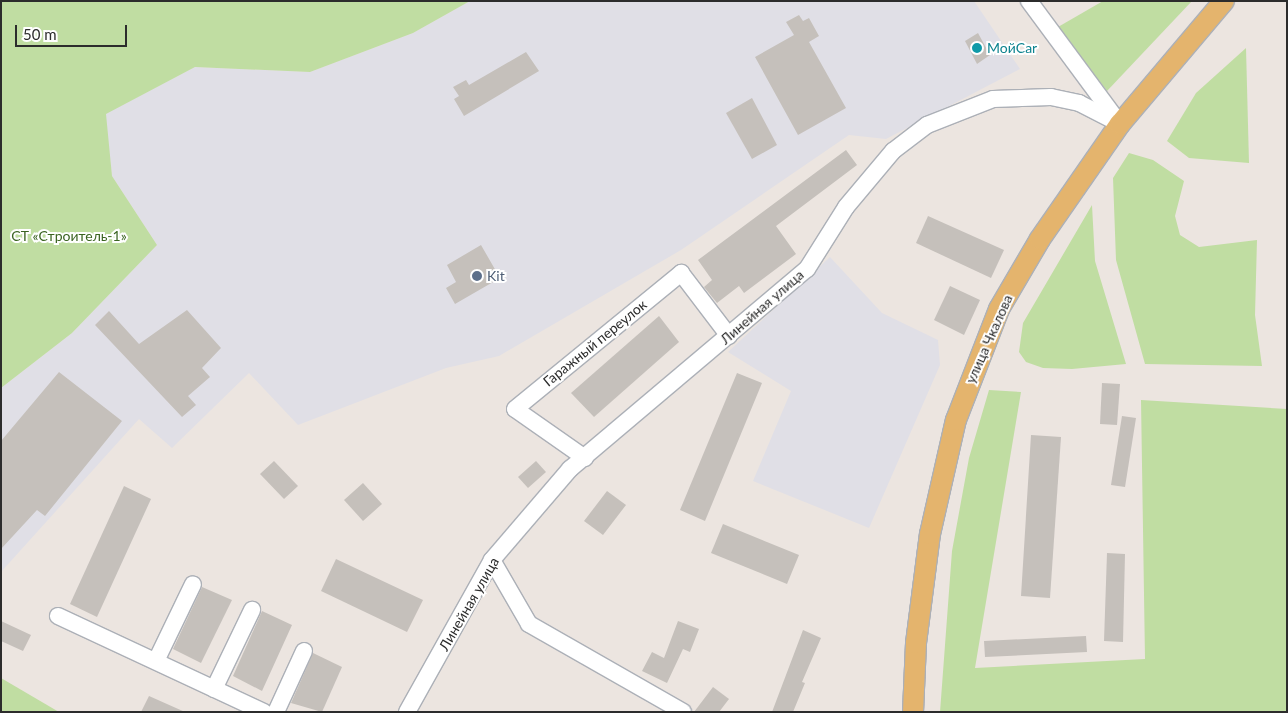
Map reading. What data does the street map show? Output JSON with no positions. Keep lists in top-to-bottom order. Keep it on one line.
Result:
{"streets":{"main road":["улица Чкалова"],"street":["Линейная улица","Гаражный переулок"]},"crossings":[["Линейная улица","улица Чкалова"],["Линейная улица","Гаражный переулок"]],"parks":["СТ «Строитель-1»"],"places":["МойCar","Kit"],"scale_bar":"50 m"}
